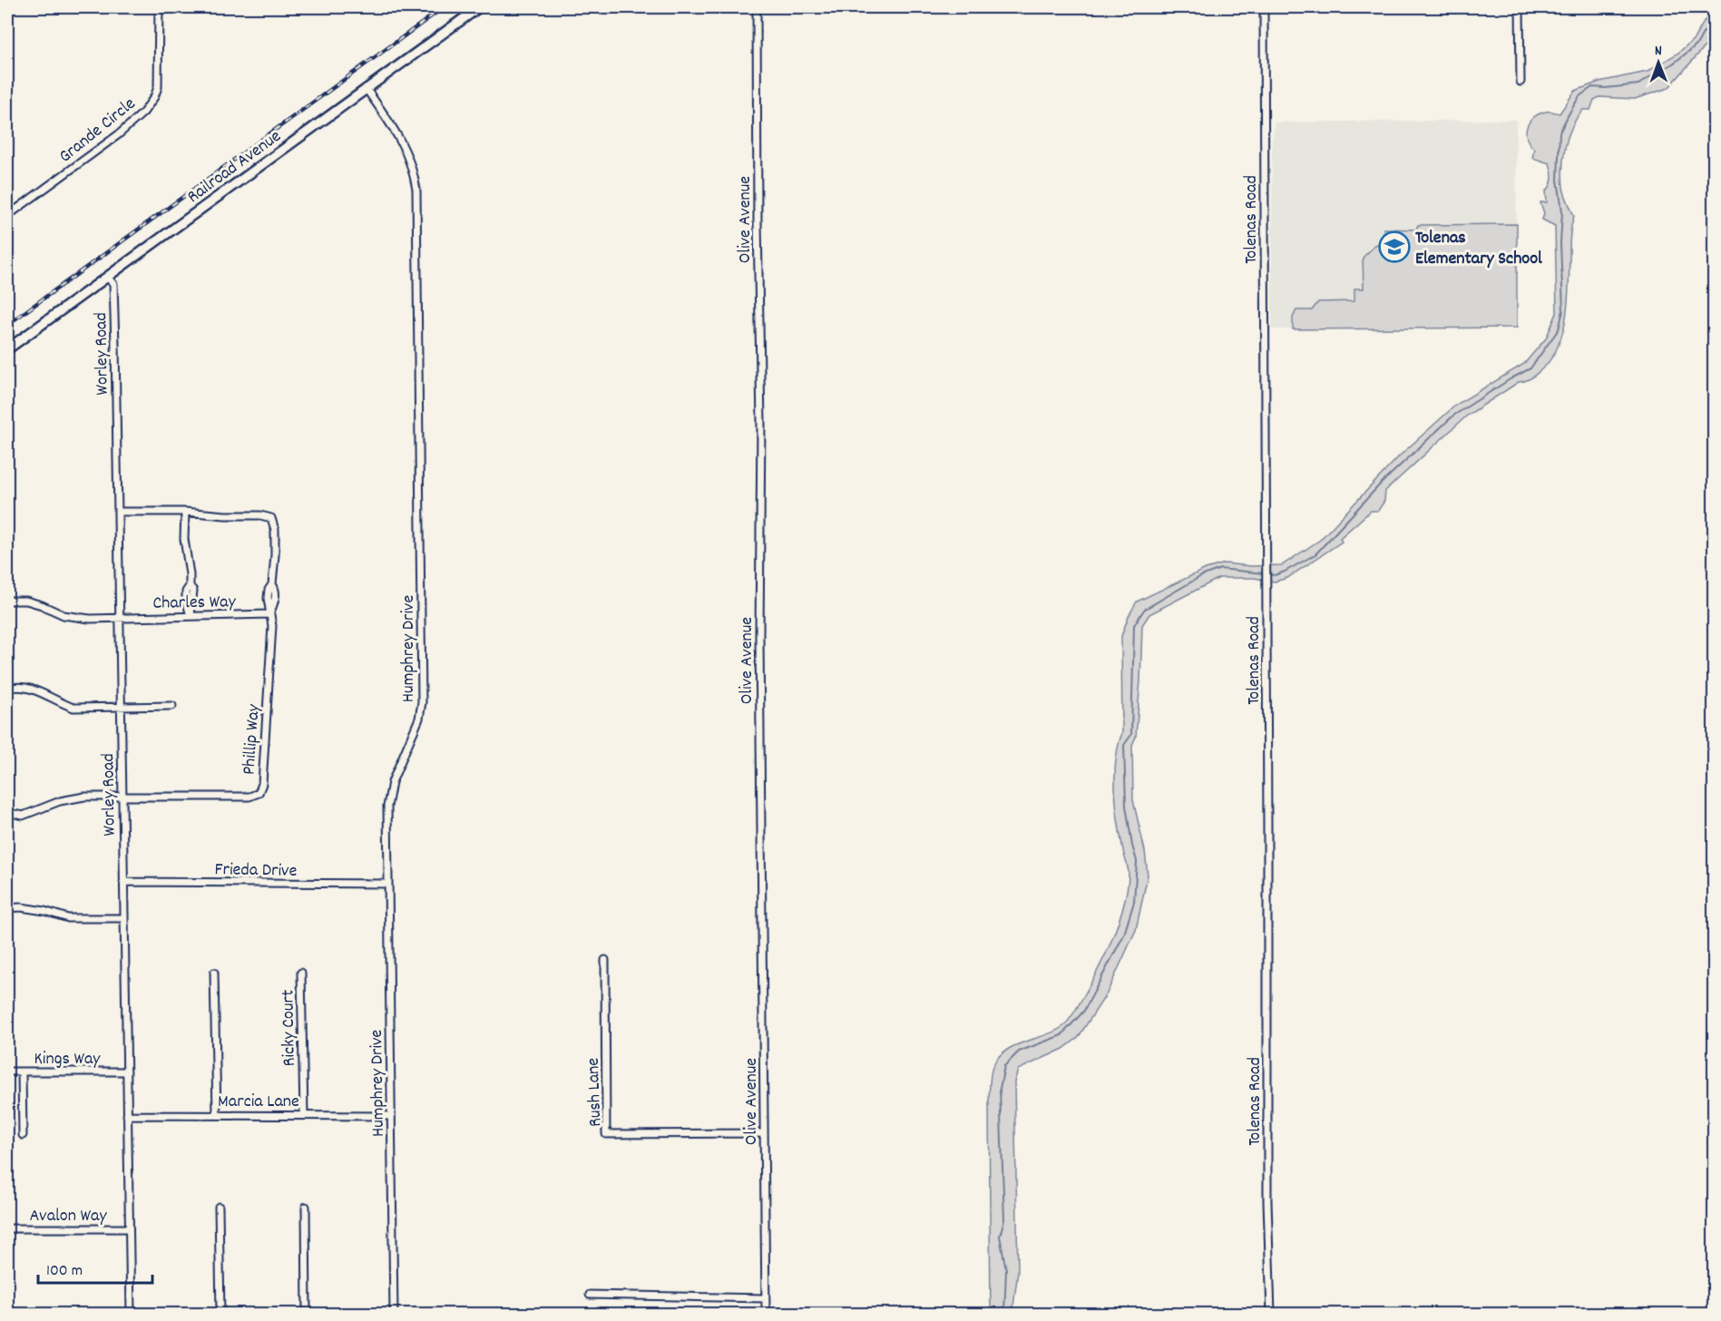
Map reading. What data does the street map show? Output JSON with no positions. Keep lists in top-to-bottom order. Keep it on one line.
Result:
{"streets":{"main road":["Railroad Avenue"],"street":["Grande Circle","Olive Avenue","Tolenas Road","Worley Road","Charles Way","Humphrey Drive","Phillip Way","Frieda Drive","Ricky Court","Kings Way","Rush Lane","Marcia Lane","Avalon Way"]},"crossings":[["Railroad Avenue","Worley Road"],["Railroad Avenue","Humphrey Drive"],["Olive Avenue","Rush Lane"],["Worley Road","Charles Way"],["Worley Road","Phillip Way"],["Worley Road","Frieda Drive"],["Worley Road","Kings Way"],["Worley Road","Marcia Lane"],["Worley Road","Avalon Way"],["Charles Way","Phillip Way"],["Humphrey Drive","Frieda Drive"],["Humphrey Drive","Marcia Lane"],["Ricky Court","Marcia Lane"]],"places":{"school or university":["Tolenas Elementary School"]},"scale_bar":"100 m","north":"top"}
